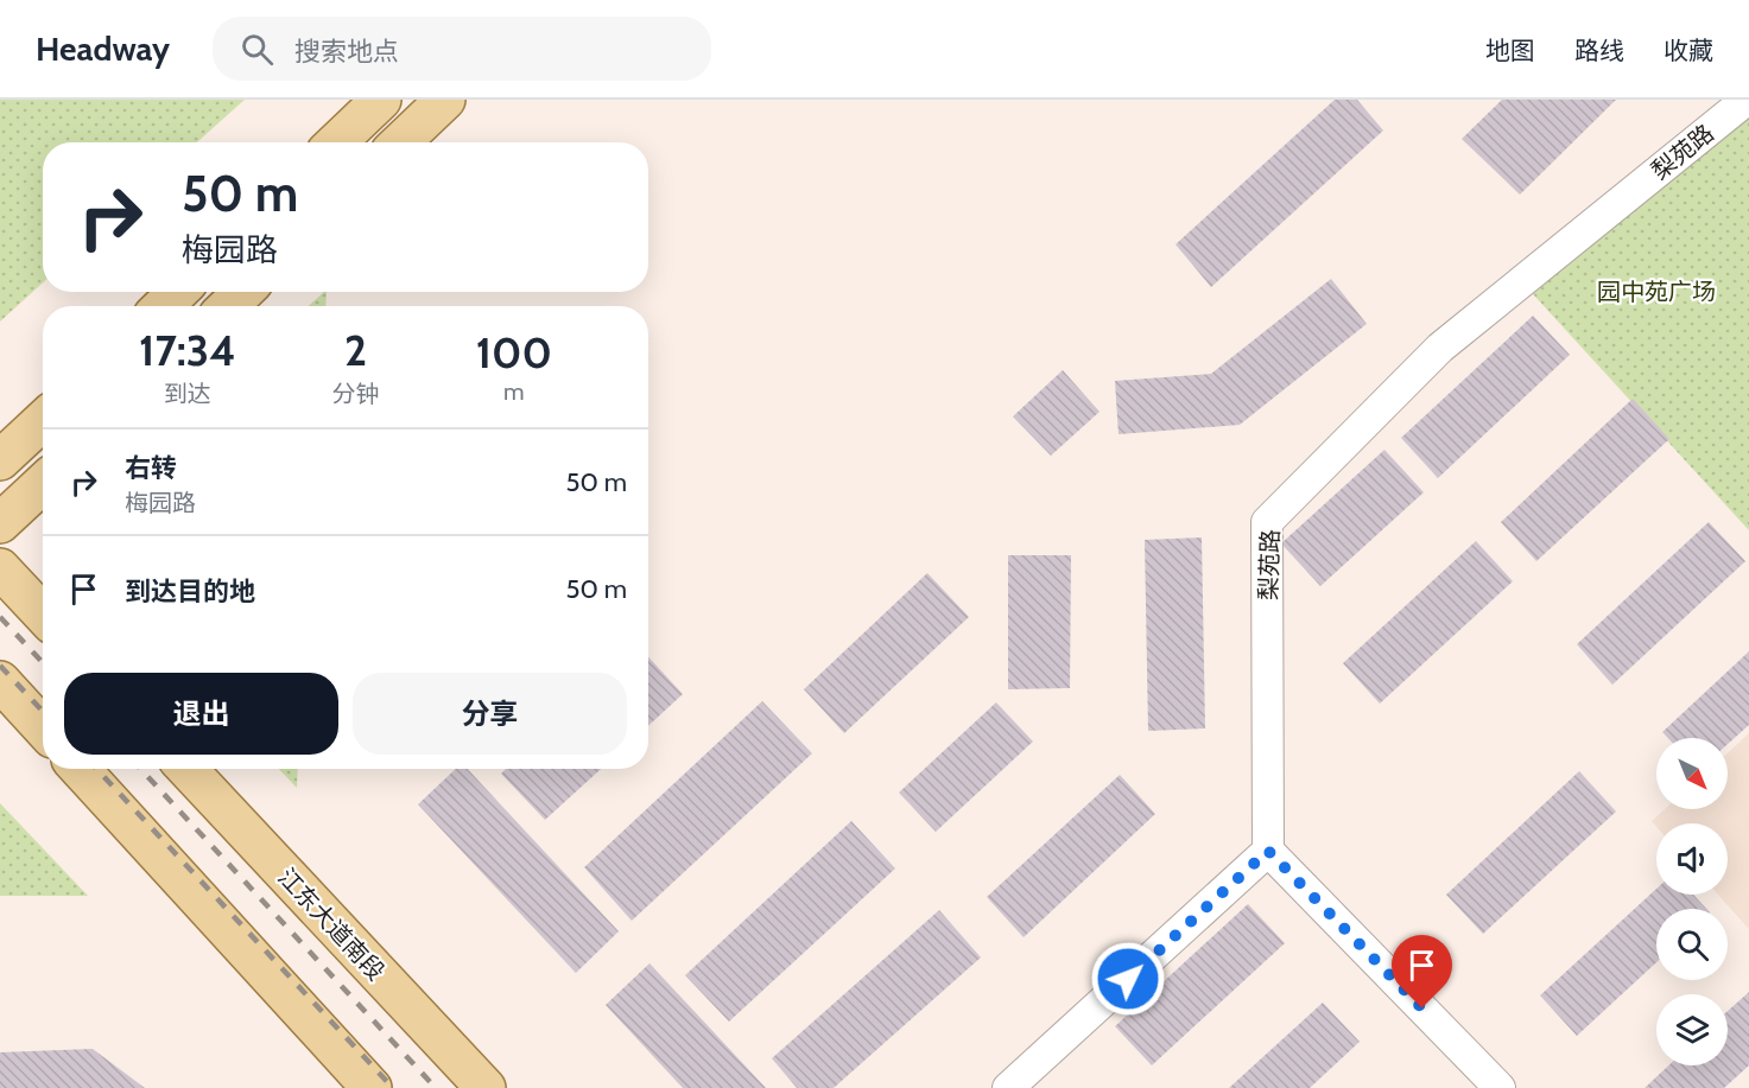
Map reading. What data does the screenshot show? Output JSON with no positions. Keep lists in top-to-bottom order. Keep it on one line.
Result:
{"streets":{"main road":["江东大道南段"],"street":["梨苑路"]},"parks":["园中苑广场"],"north":"bottom right","page":{"header":"Headway","search":"搜索地点","nav":["地图","路线","收藏"],"turn":["50 m","梅园路"],"eta":["17:34","到达","2","分钟","100","m"],"list":[{"name":"右转","note":"梅园路","value":"50 m"},{"name":"到达目的地","value":"50 m"}],"buttons":["退出","分享"]}}
